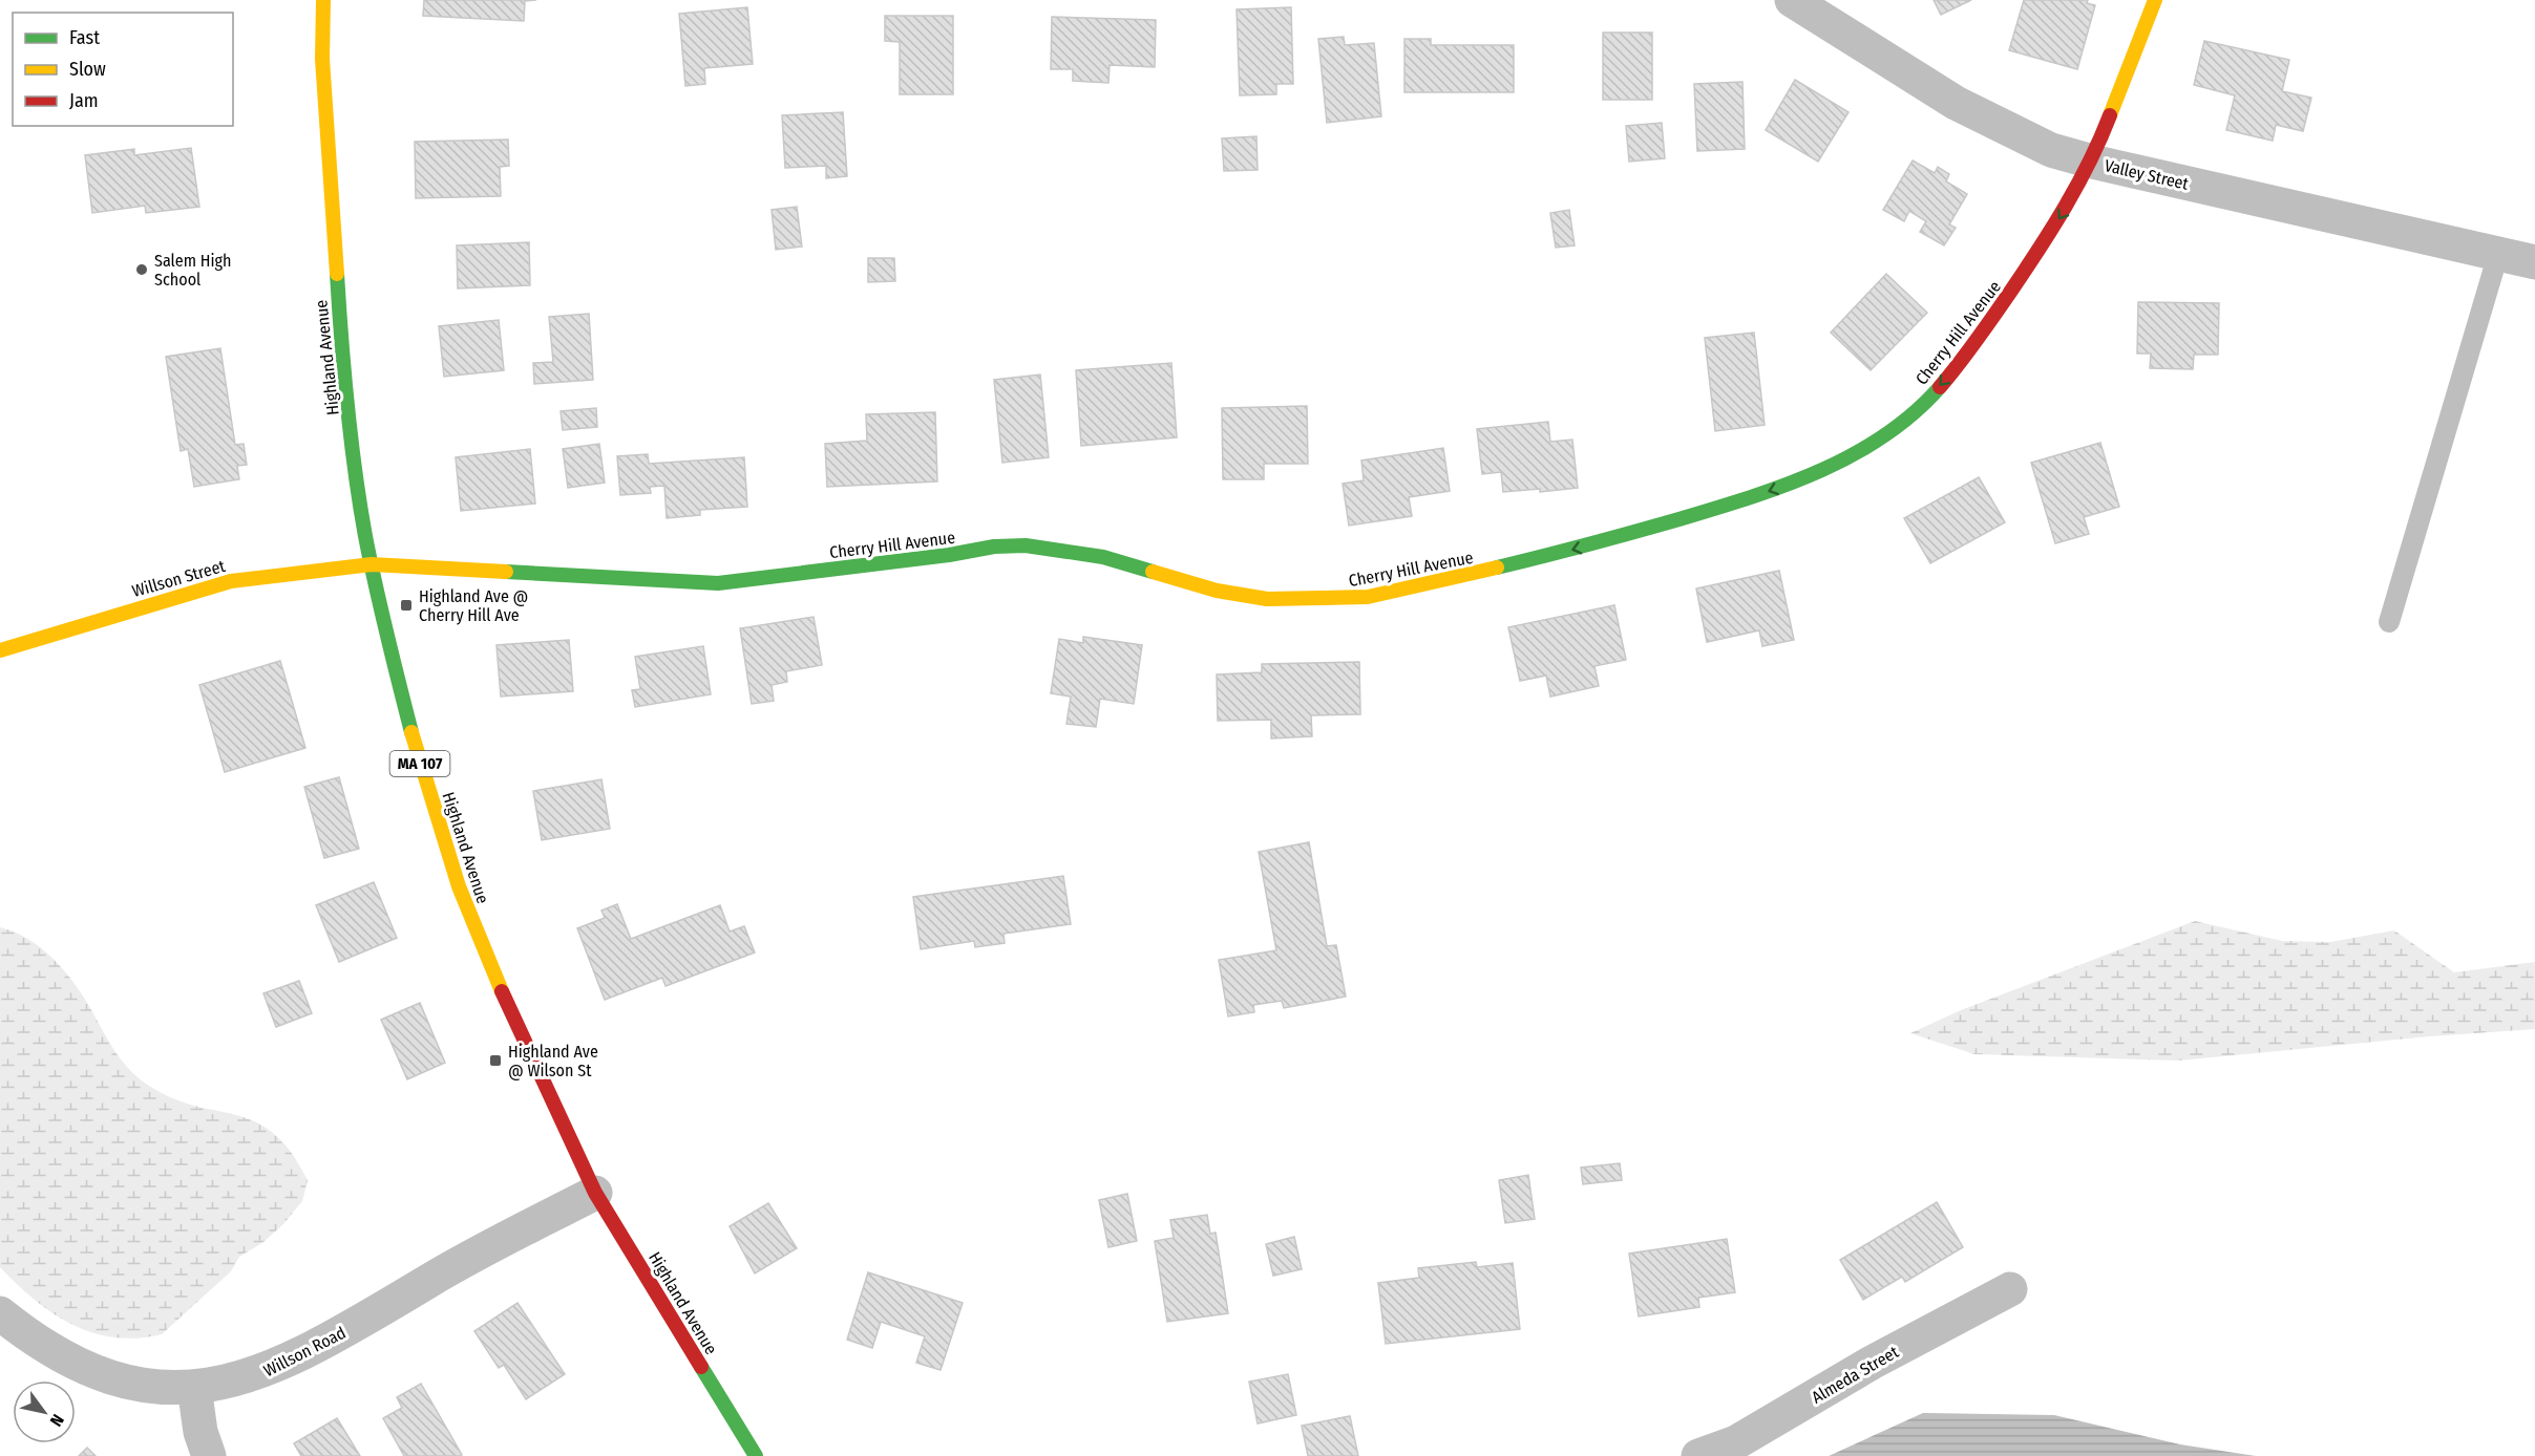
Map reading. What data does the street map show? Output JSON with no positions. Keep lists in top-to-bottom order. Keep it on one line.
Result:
{"streets":{"street":["Valley Street","Cherry Hill Avenue","Highland Avenue","Willson Street","MA 107","Willson Road","Almeda Street"]},"crossings":[["Valley Street","Cherry Hill Avenue"],["Cherry Hill Avenue","Highland Avenue"],["Cherry Hill Avenue","Willson Street"],["Highland Avenue","Willson Street"],["Highland Avenue","Willson Road"]],"one_way":["Cherry Hill Avenue"],"places":{"other":["Salem High School"],"transit":["Highland Ave @ Cherry Hill Ave","Highland Ave @ Wilson St"]},"legend":["Fast","Slow","Jam"],"north":"bottom right"}
